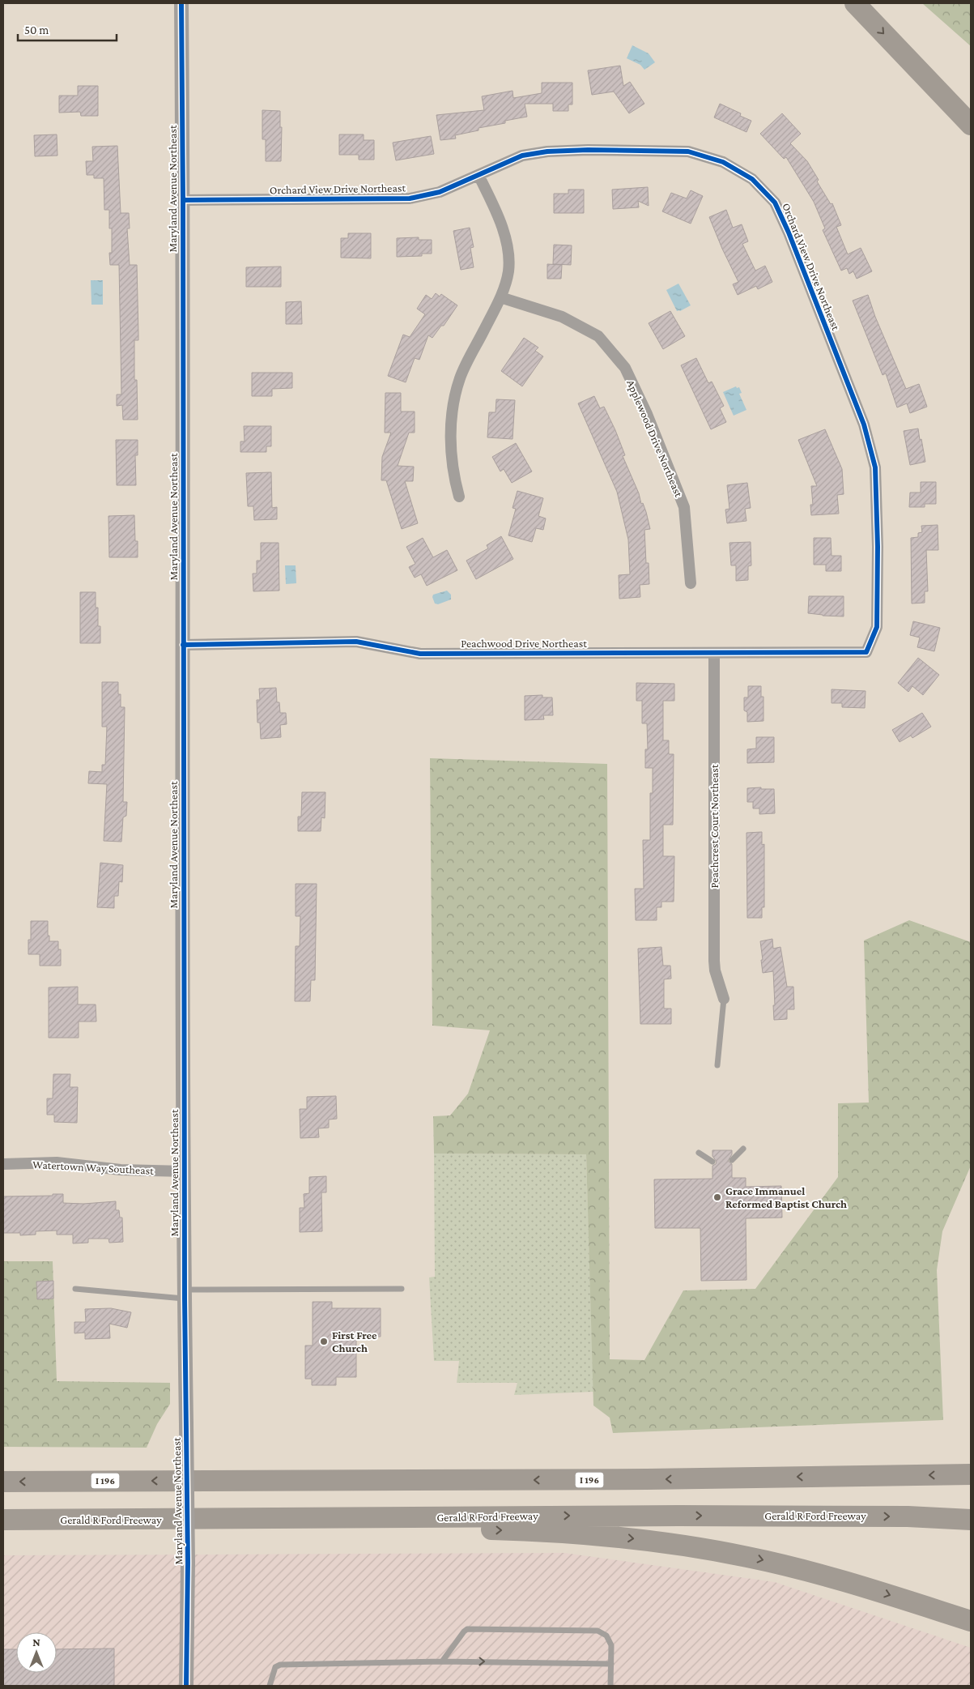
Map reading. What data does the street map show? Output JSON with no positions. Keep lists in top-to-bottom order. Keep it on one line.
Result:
{"streets":{"highway":["I 196","Gerald R Ford Freeway"],"street":["Maryland Avenue Northeast","Orchard View Drive Northeast","Applewood Drive Northeast","Peachwood Drive Northeast","Peachcrest Court Northeast","Watertown Way Southeast"]},"crossings":[["Maryland Avenue Northeast","Orchard View Drive Northeast"],["Maryland Avenue Northeast","Peachwood Drive Northeast"],["Maryland Avenue Northeast","Watertown Way Southeast"],["Orchard View Drive Northeast","Peachwood Drive Northeast"],["Peachwood Drive Northeast","Peachcrest Court Northeast"]],"places":["Grace Immanuel Reformed Baptist Church","First Free Church"],"scale_bar":"50 m","north":"top"}
